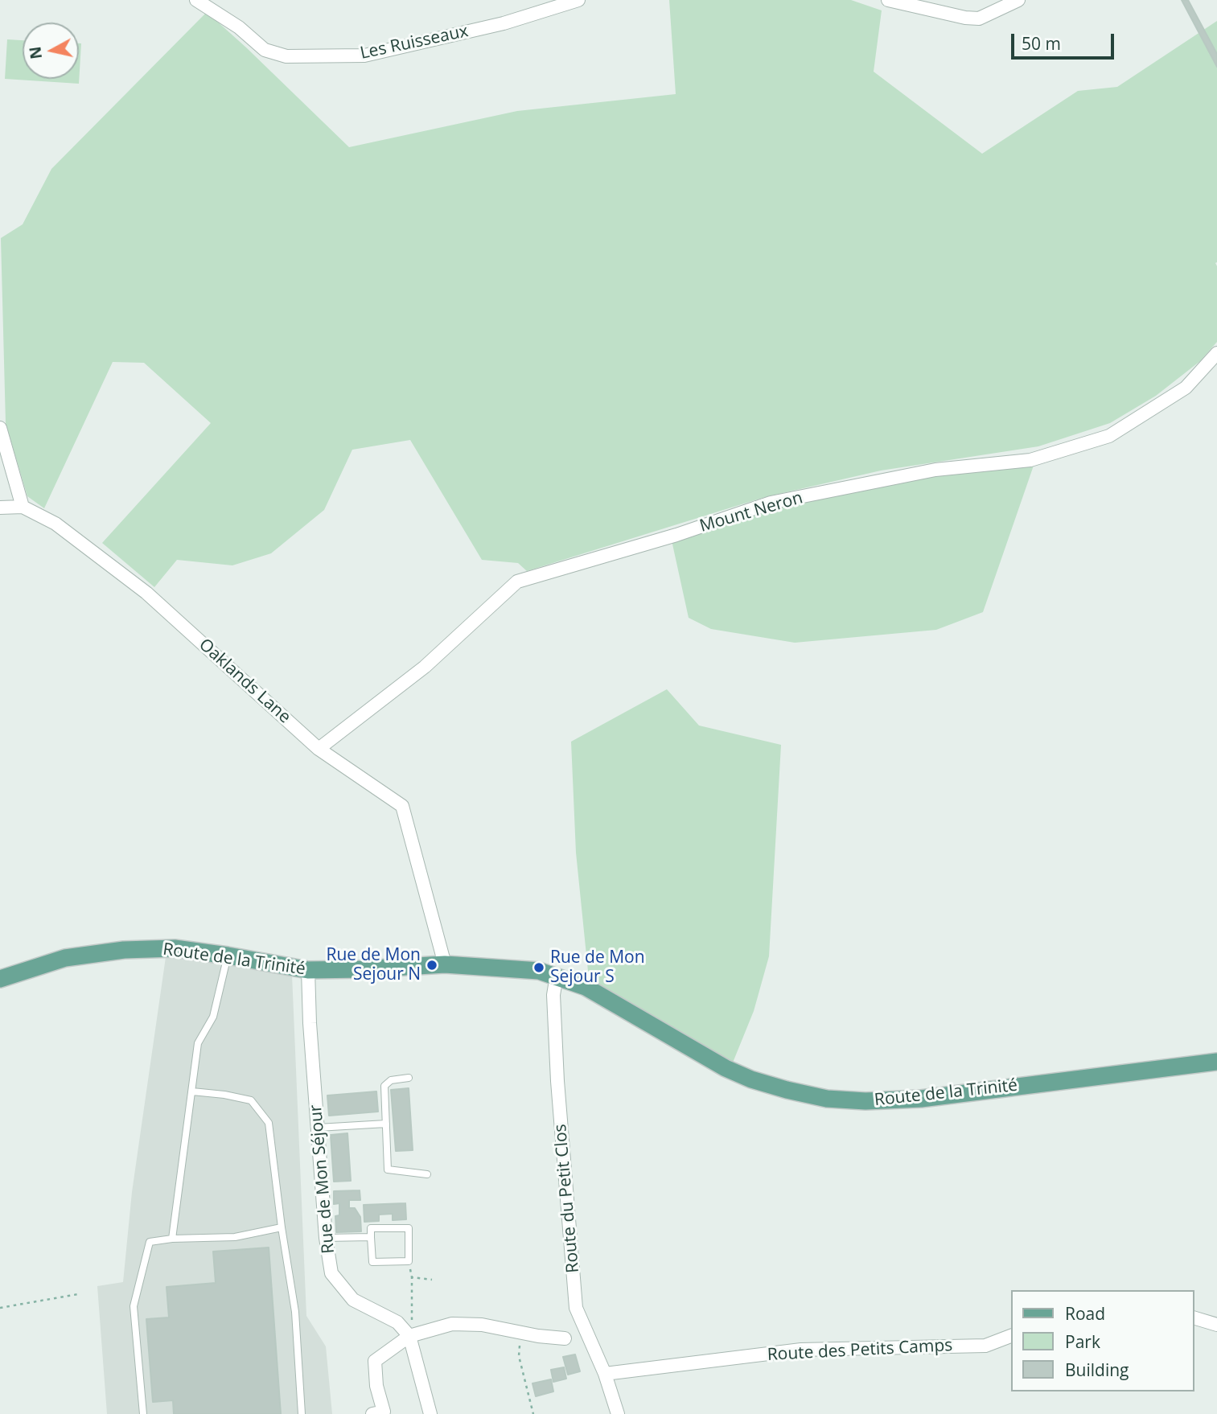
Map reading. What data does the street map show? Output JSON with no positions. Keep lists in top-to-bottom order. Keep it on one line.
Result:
{"streets":{"main road":["Route de la Trinité"],"street":["Les Ruisseaux","Mount Neron","Oaklands Lane","Rue de Mon Séjour","Route du Petit Clos","Route des Petits Camps"]},"crossings":[["Mount Neron","Oaklands Lane"],["Oaklands Lane","Route de la Trinité"],["Route de la Trinité","Rue de Mon Séjour"],["Route de la Trinité","Route du Petit Clos"],["Route du Petit Clos","Route des Petits Camps"]],"places":["Rue de Mon Sejour N","Rue de Mon Sejour S"],"legend":["Road","Park","Building"],"scale_bar":"50 m","north":"left"}
